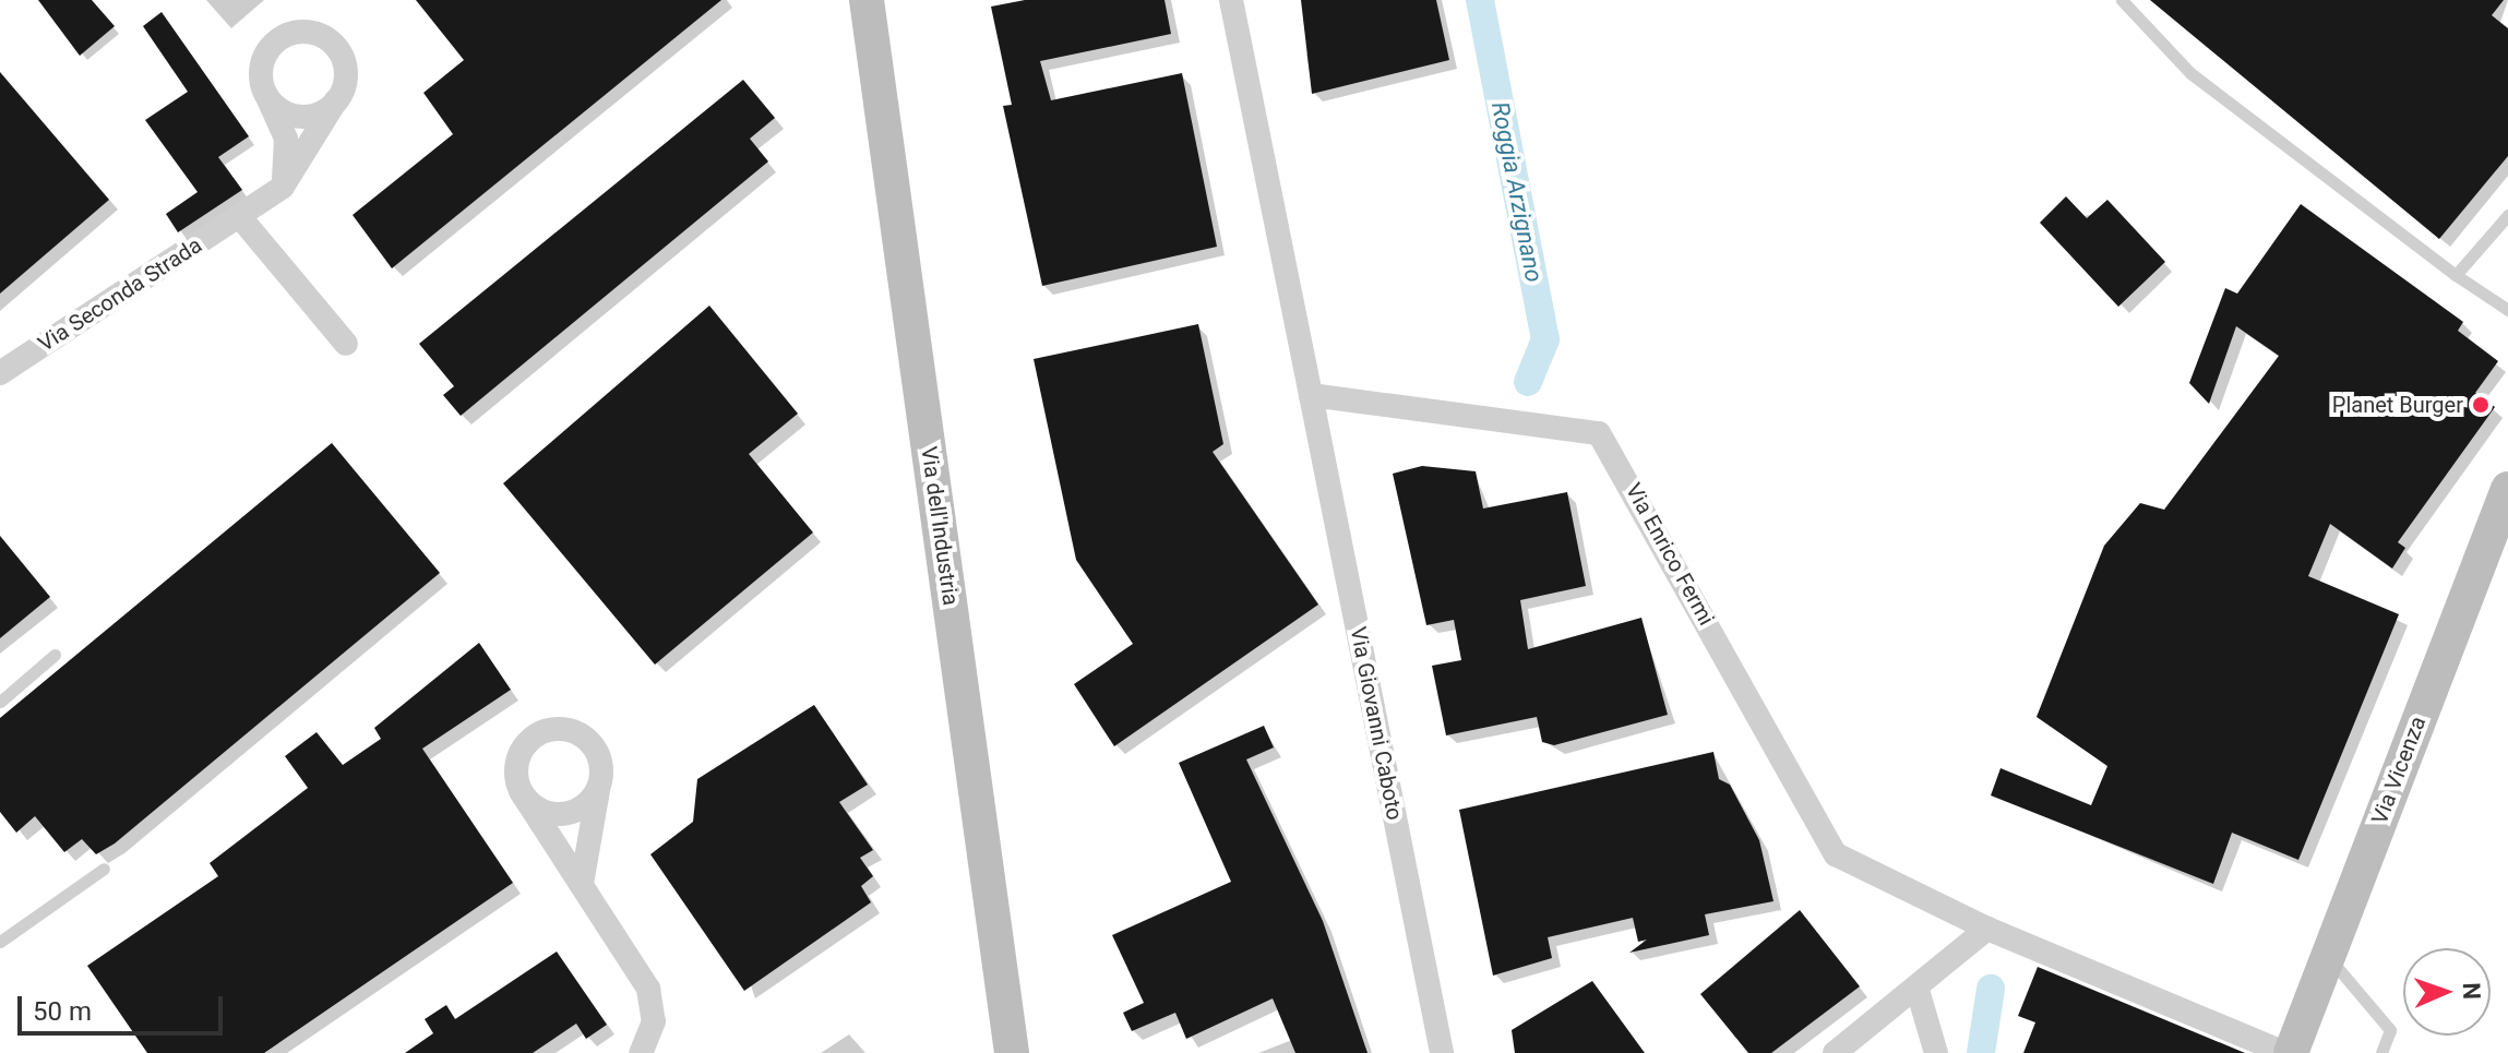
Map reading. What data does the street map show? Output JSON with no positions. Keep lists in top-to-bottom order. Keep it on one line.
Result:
{"streets":{"main road":["Via dell'Industria","Via Vicenza"],"street":["Via Seconda Strada","Via Enrico Fermi","Via Giovanni Caboto"]},"crossings":[["Via Enrico Fermi","Via Giovanni Caboto"],["Via Enrico Fermi","Via Vicenza"]],"water":["Roggia Arzignano"],"places":["Planet Burger"],"scale_bar":"50 m","north":"right"}
